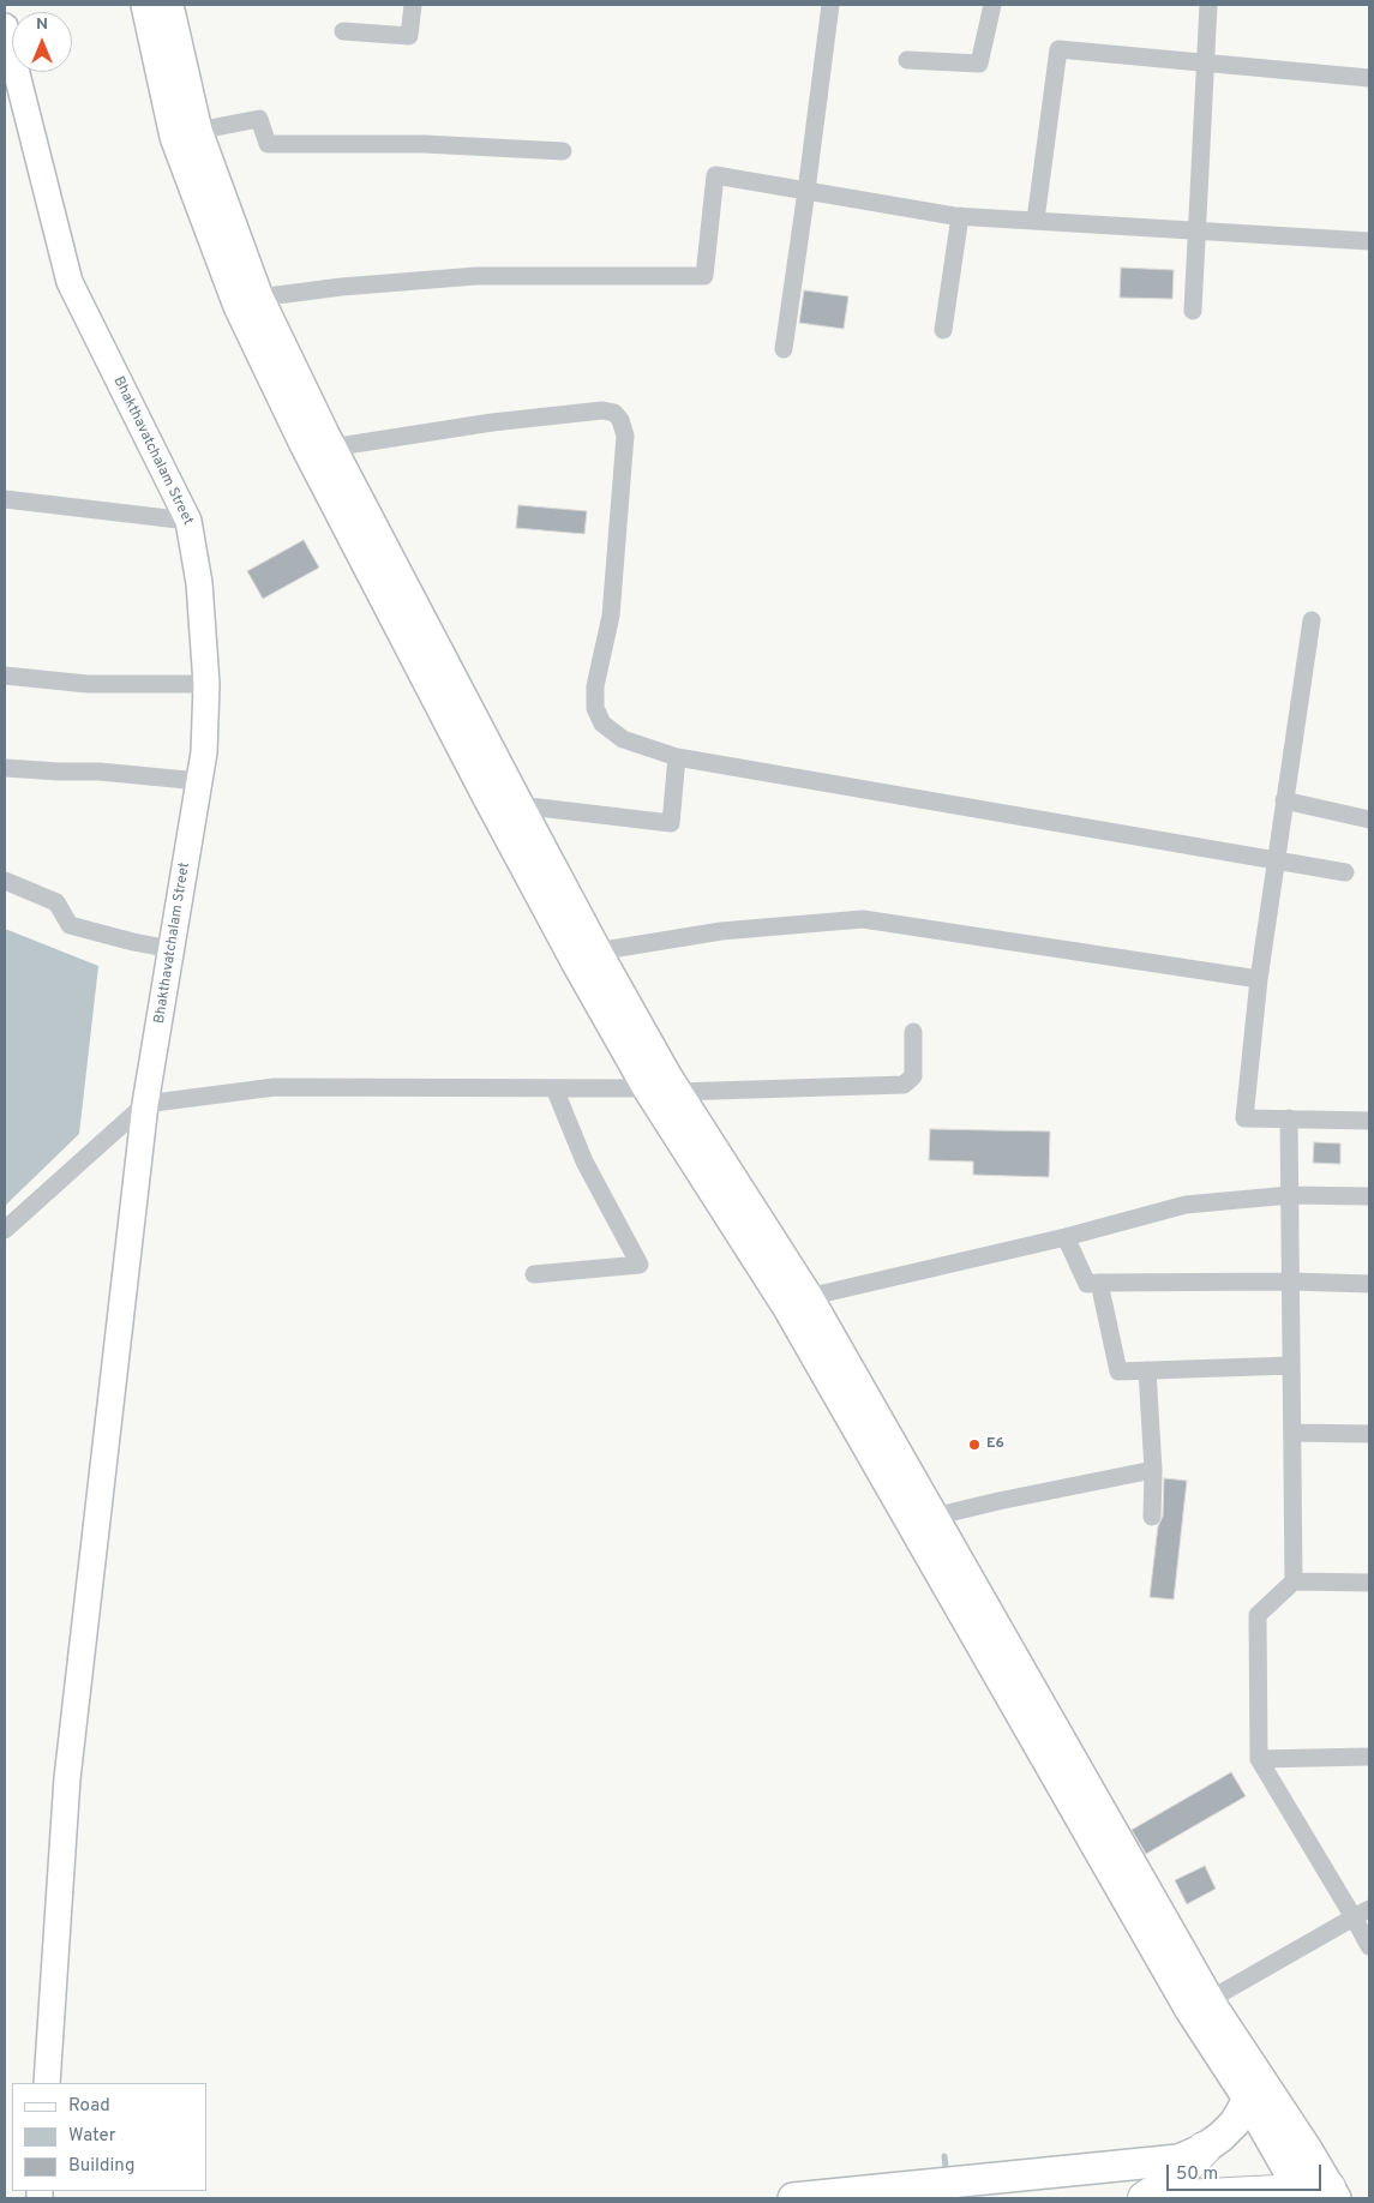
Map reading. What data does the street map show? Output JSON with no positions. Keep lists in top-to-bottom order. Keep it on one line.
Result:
{"streets":{"street":["Bhakthavatchalam Street"]},"places":["E6"],"legend":["Road","Water","Building"],"scale_bar":"50 m","north":"top"}
